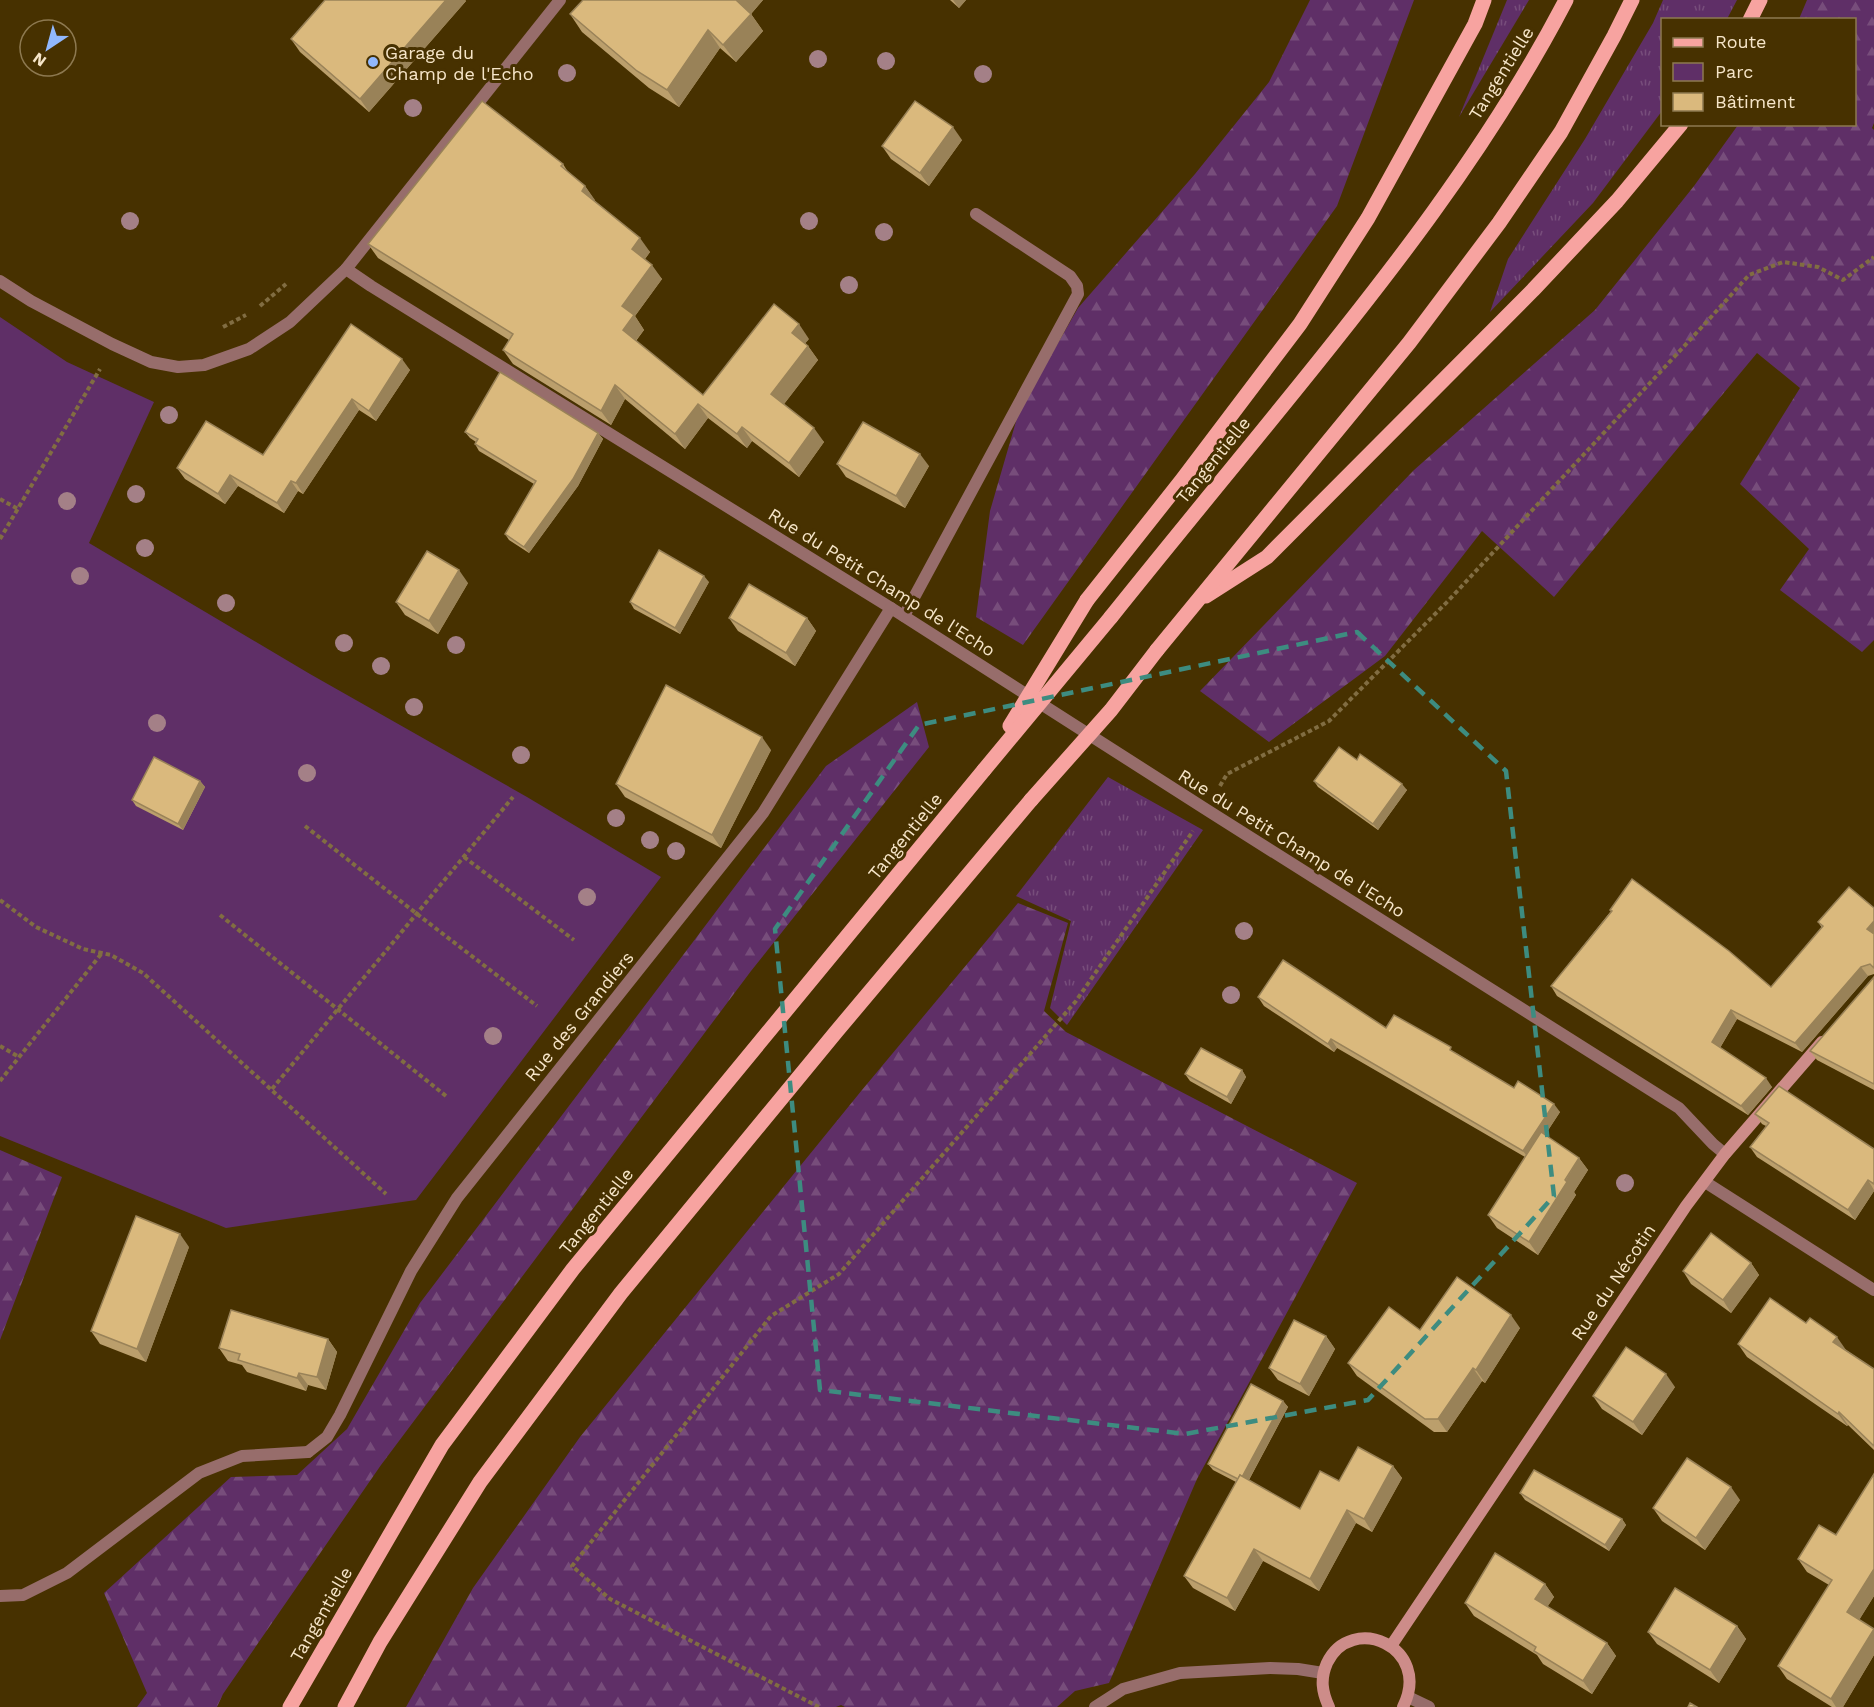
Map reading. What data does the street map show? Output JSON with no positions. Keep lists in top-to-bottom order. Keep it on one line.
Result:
{"streets":{"main road":["Tangentielle"],"street":["Rue du Petit Champ de l'Echo","Rue des Grandiers","Rue du Nécotin"]},"crossings":[["Rue du Petit Champ de l'Echo","Rue des Grandiers"],["Rue du Petit Champ de l'Echo","Rue du Nécotin"]],"places":["Garage du Champ de l'Echo"],"legend":["Route","Parc","Bâtiment"],"north":"bottom left"}
